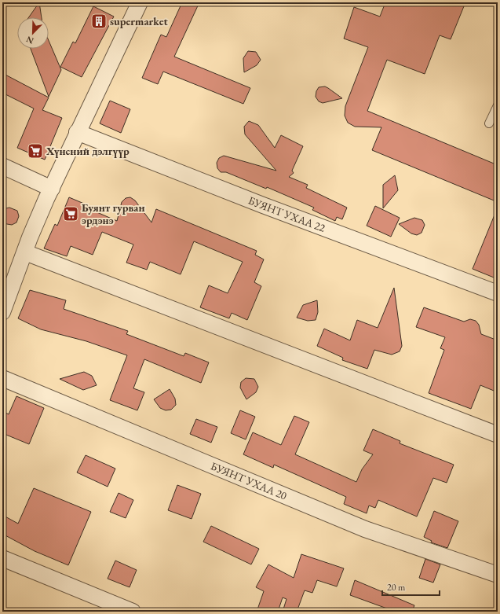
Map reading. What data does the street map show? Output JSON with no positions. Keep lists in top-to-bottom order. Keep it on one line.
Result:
{"streets":{"street":["БУЯНТ УХАА 22","БУЯНТ УХАА 20"]},"places":{"building":["supermarket"],"supermarket":["Хүнсний дэлгүүр","Буянт гурван эрдэнэ"]},"scale_bar":"20 m","north":"bottom left"}
